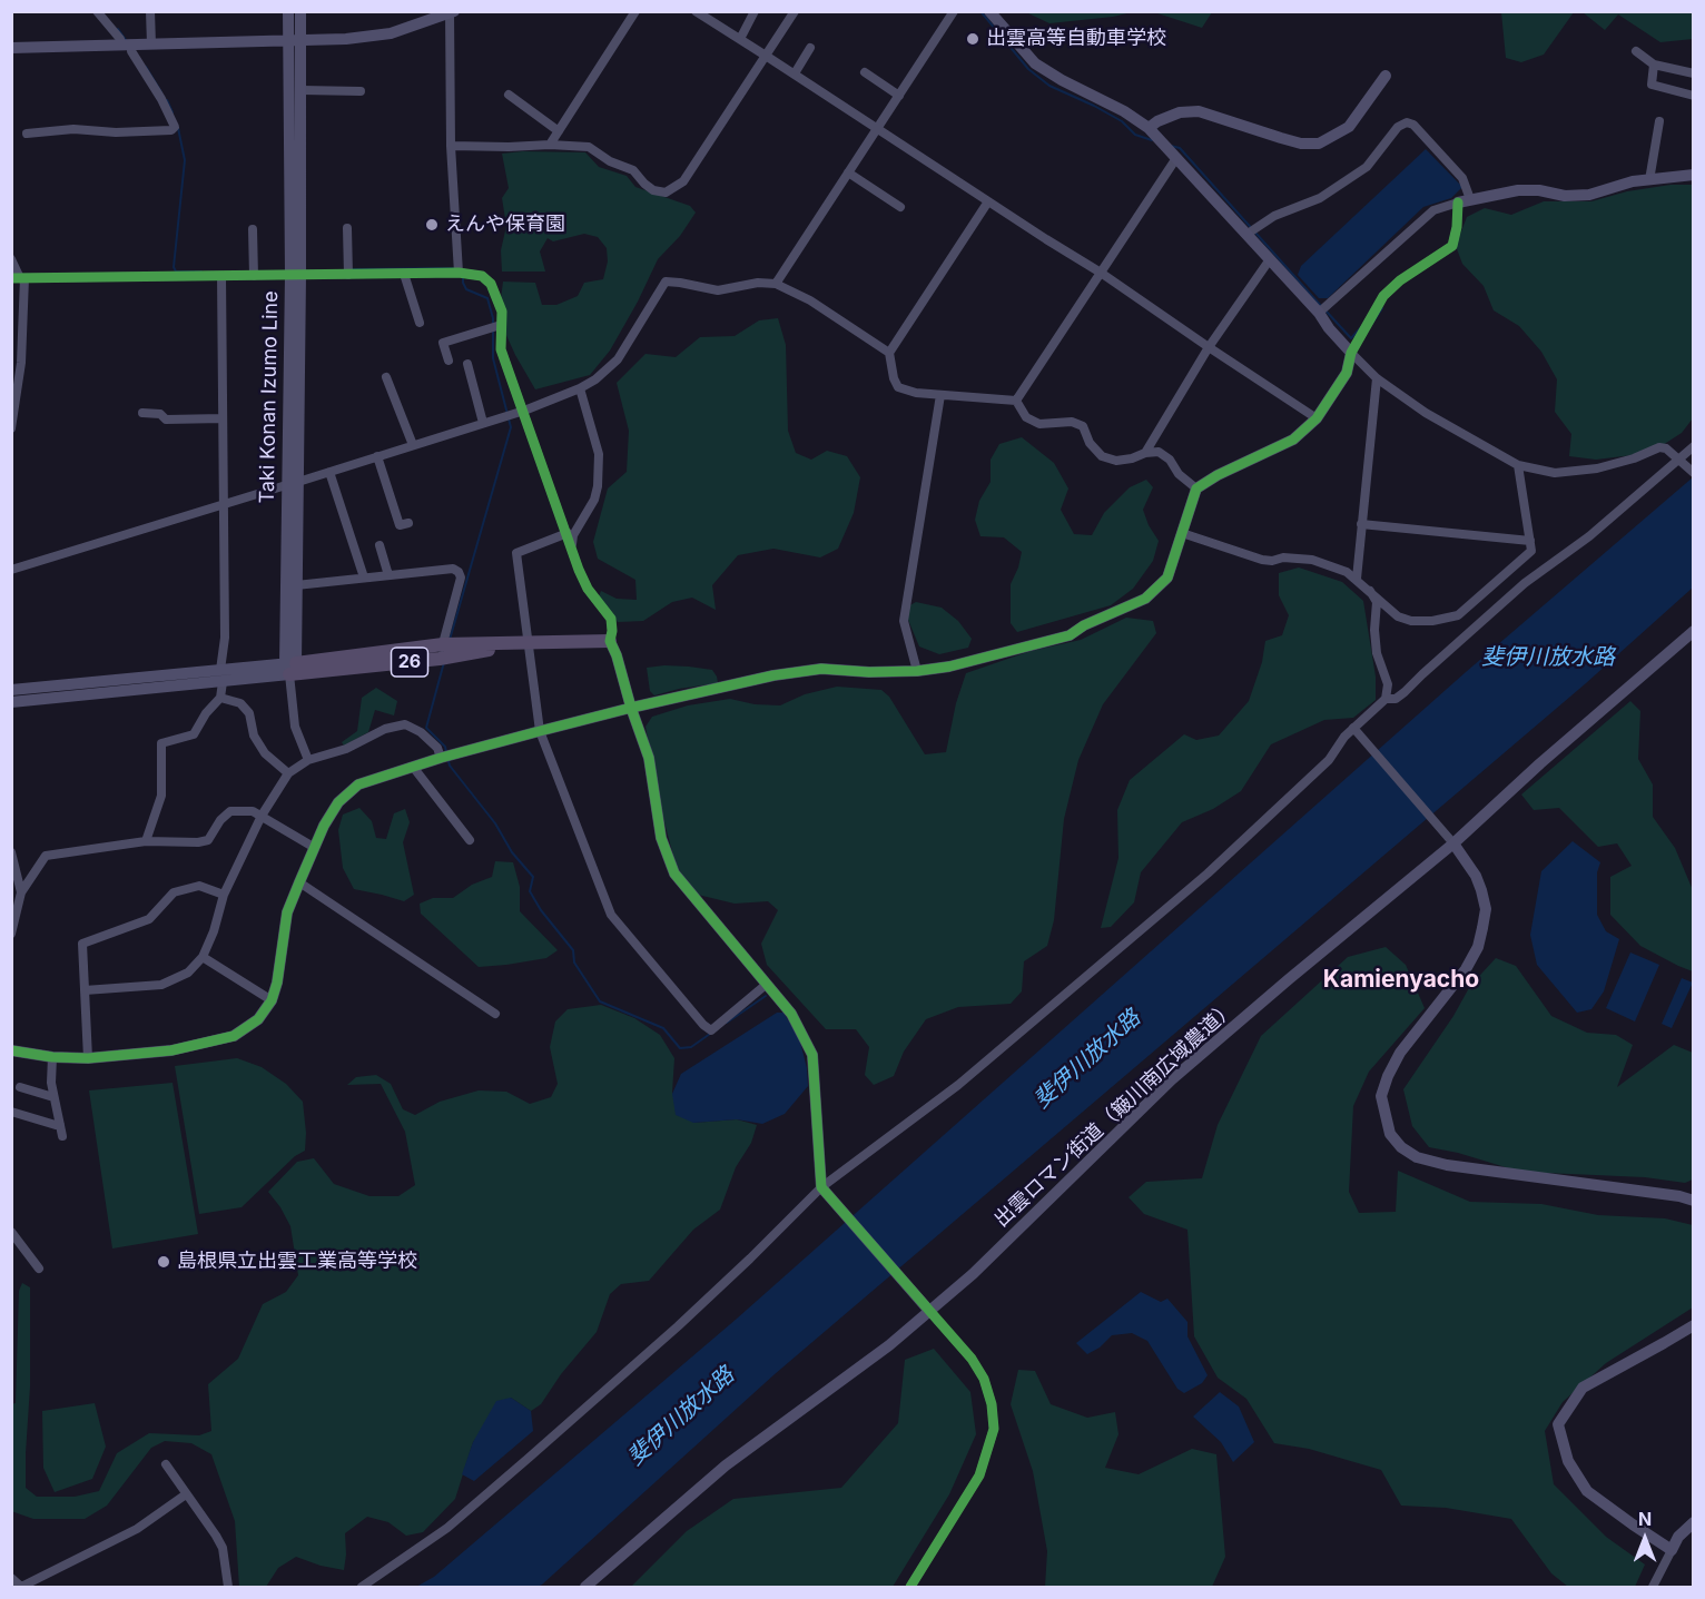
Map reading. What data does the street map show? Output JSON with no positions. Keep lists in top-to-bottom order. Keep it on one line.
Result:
{"streets":{"main road":["26"],"street":["Taki Konan Izumo Line","出雲ロマン街道（簸川南広域農道）"]},"crossings":[["Taki Konan Izumo Line","26"]],"districts":["Kamienyacho"],"water":["斐伊川放水路"],"places":["出雲高等自動車学校","えんや保育園","島根県立出雲工業高等学校"],"north":"top"}
